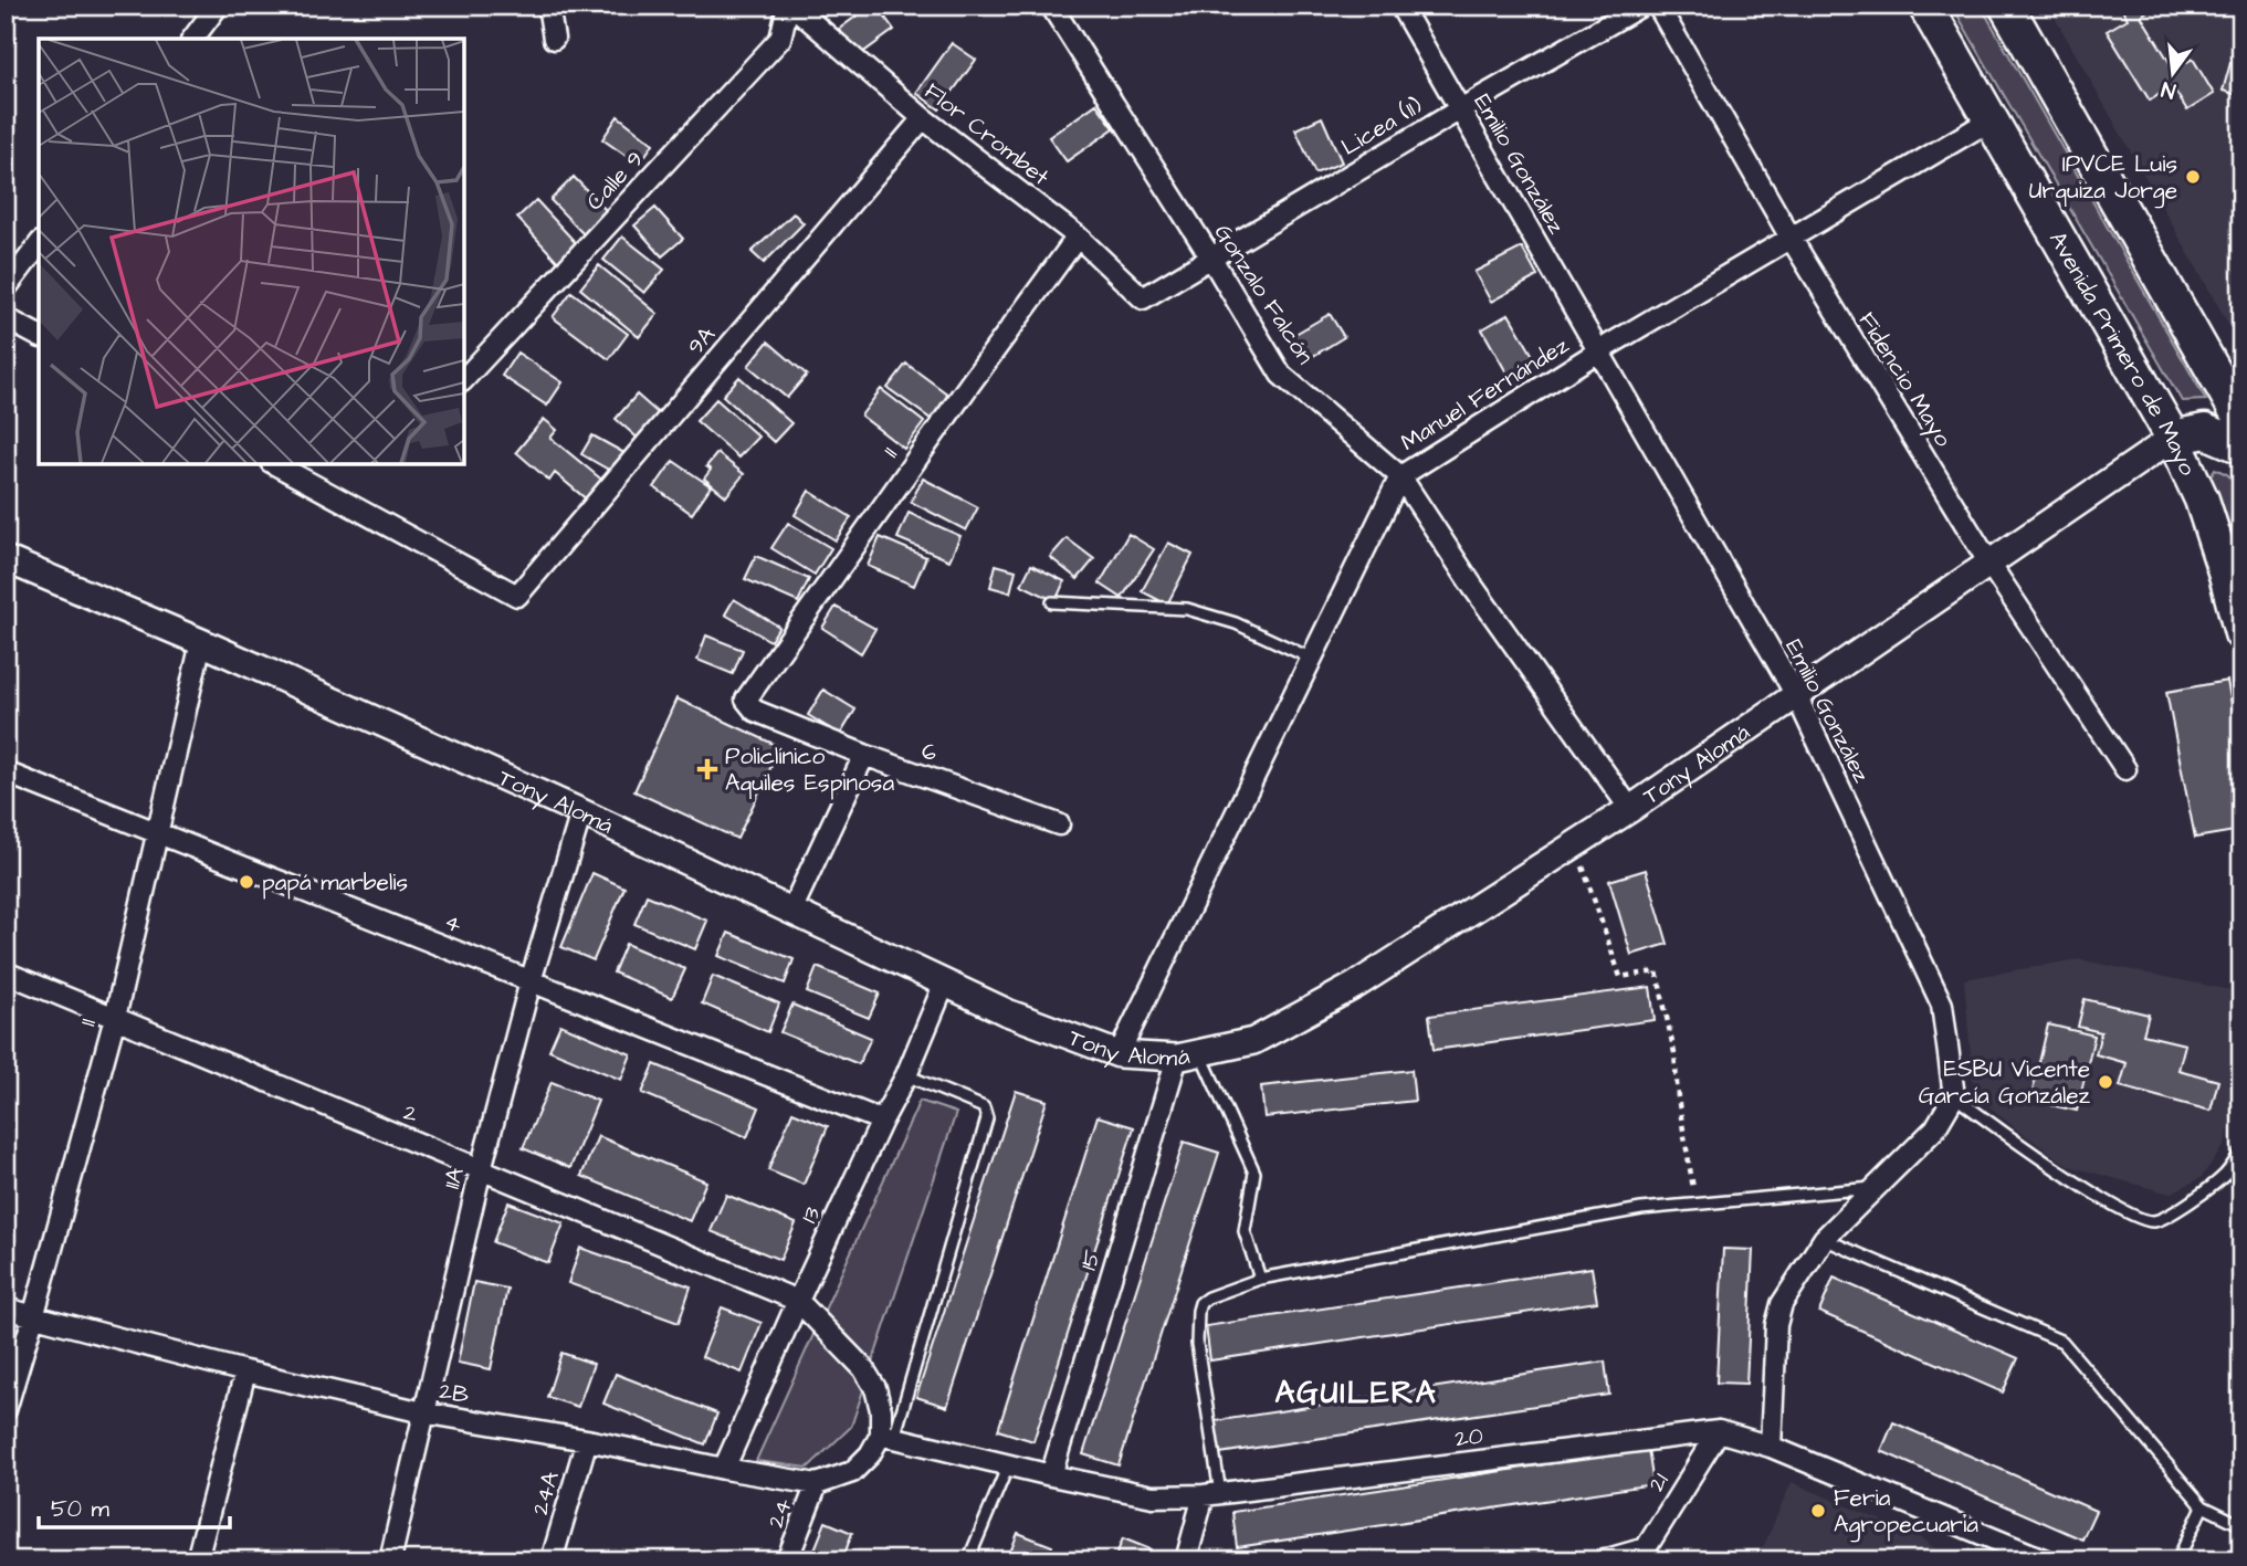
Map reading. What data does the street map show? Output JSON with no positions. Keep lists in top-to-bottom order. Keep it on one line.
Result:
{"streets":{"main road":["Avenida Primero de Mayo"],"street":["Licea (11)","Flor Crombet","Emilio González","Calle 9","Gonzalo Falcón","9A","Fidencio Mayo","Manuel Fernández","11","6","Tony Alomá","4","2","11A","13","15","2B","20","21","24A","24"]},"crossings":[["Licea (11)","Flor Crombet"],["Licea (11)","Emilio González"],["Licea (11)","Gonzalo Falcón"],["Flor Crombet","Calle 9"],["Flor Crombet","9A"],["Flor Crombet","11"],["Emilio González","Manuel Fernández"],["Emilio González","Tony Alomá"],["Gonzalo Falcón","Manuel Fernández"],["Gonzalo Falcón","Tony Alomá"],["Avenida Primero de Mayo","Manuel Fernández"],["Avenida Primero de Mayo","Tony Alomá"],["Fidencio Mayo","Manuel Fernández"],["Fidencio Mayo","Tony Alomá"],["Manuel Fernández","Tony Alomá"],["11","6"],["11","Tony Alomá"],["11","4"],["11","2"],["11","2B"],["Tony Alomá","11A"],["Tony Alomá","13"],["Tony Alomá","15"],["4","11A"],["4","13"],["2","11A"],["2","13"],["11A","2B"],["13","2B"],["15","20"],["2B","24A"],["2B","24"],["20","21"]],"districts":["AGUILERA"],"places":{"other":["IPVCE Luis Urquiza Jorge","papá marbelis","ESBU Vicente García González","Feria Agropecuaria"],"health":["Policlínico Aquiles Espinosa"]},"scale_bar":"50 m","north":"bottom"}
